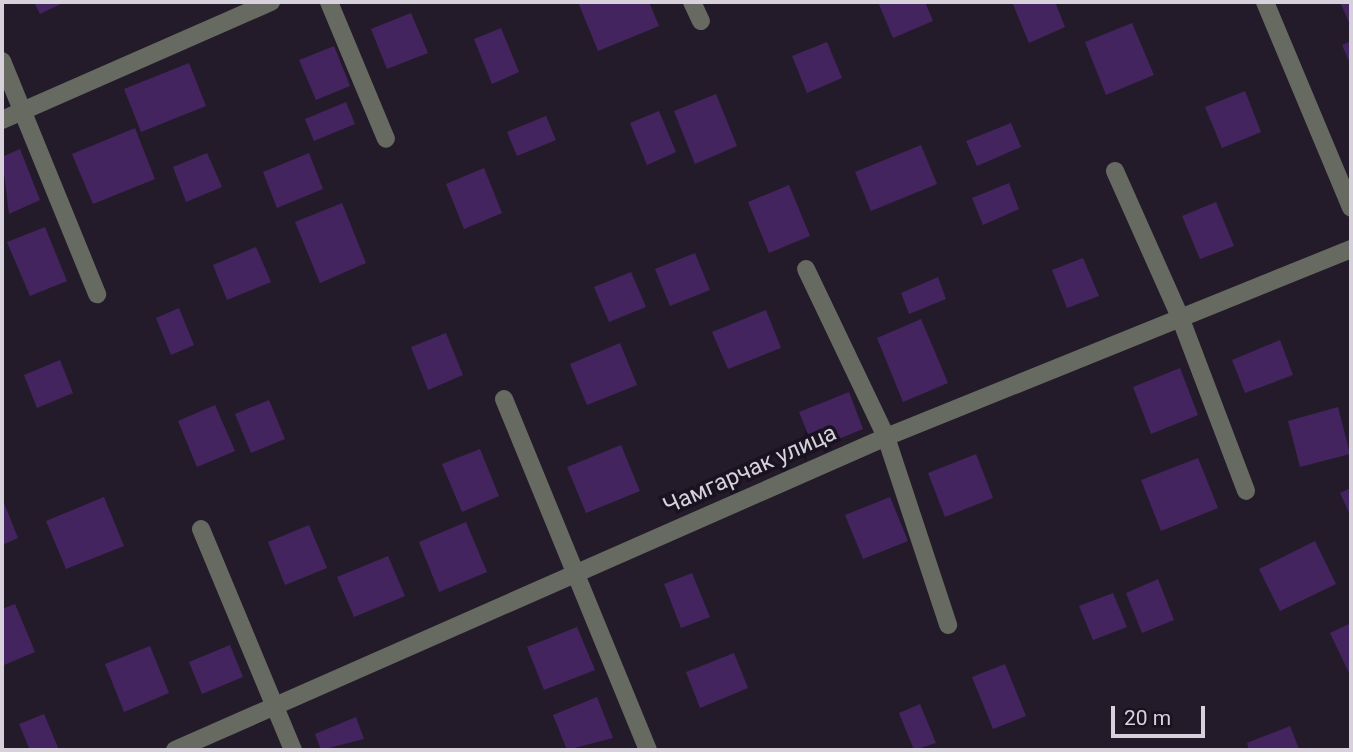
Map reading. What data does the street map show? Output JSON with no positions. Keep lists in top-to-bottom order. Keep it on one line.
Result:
{"streets":{"street":["Чамгарчак улица"]},"scale_bar":"20 m"}
